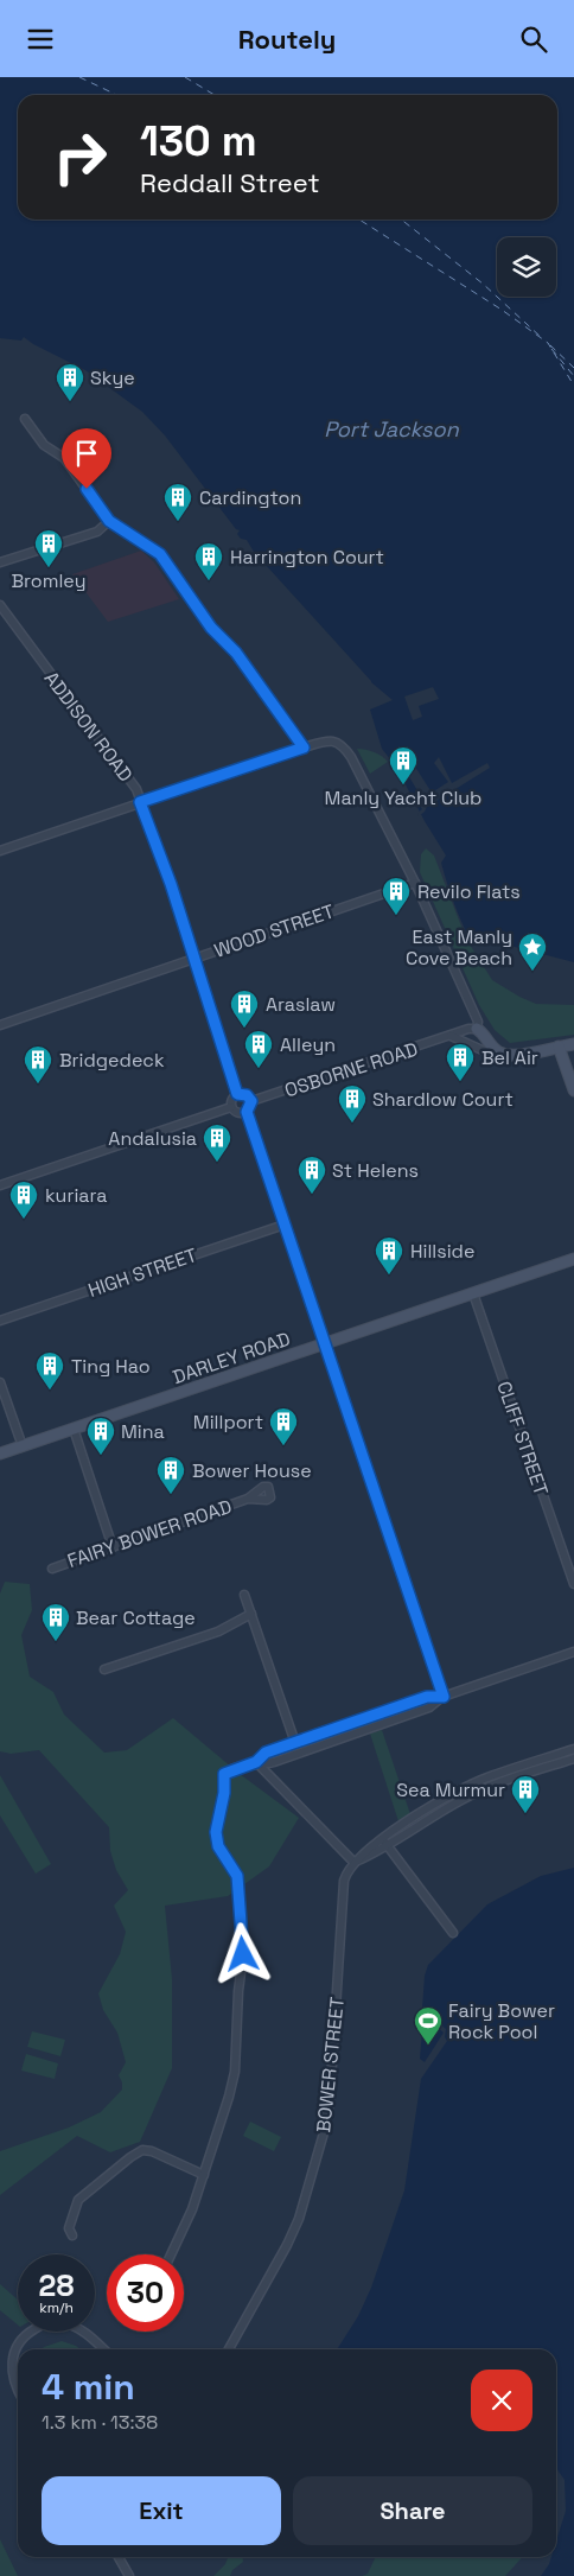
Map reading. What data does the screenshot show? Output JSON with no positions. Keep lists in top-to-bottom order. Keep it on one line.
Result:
{"streets":{"street":["ADDISON ROAD","WOOD STREET","OSBORNE ROAD","HIGH STREET","DARLEY ROAD","CLIFF STREET","FAIRY BOWER ROAD","BOWER STREET"]},"crossings":[["ADDISON ROAD","WOOD STREET"],["ADDISON ROAD","OSBORNE ROAD"],["DARLEY ROAD","CLIFF STREET"]],"water":["Port Jackson"],"places":{"building":["Skye","Cardington","Bromley","Harrington Court","Manly Yacht Club","Revilo Flats","Araslaw","Alleyn","Bel Air","Bridgedeck","Shardlow Court","Andalusia","St Helens","kuriara","Hillside","Ting Hao","Millport","Mina","Bower House","Bear Cottage","Sea Murmur"],"place":["East Manly Cove Beach"],"sports":["Fairy Bower Rock Pool"]},"page":{"header":"Routely","turn":["130 m","Reddall Street"],"speed":"28 km/h","limit":"30","heading":["4 min","1.3 km · 13:38"],"buttons":["Exit","Share"]}}
